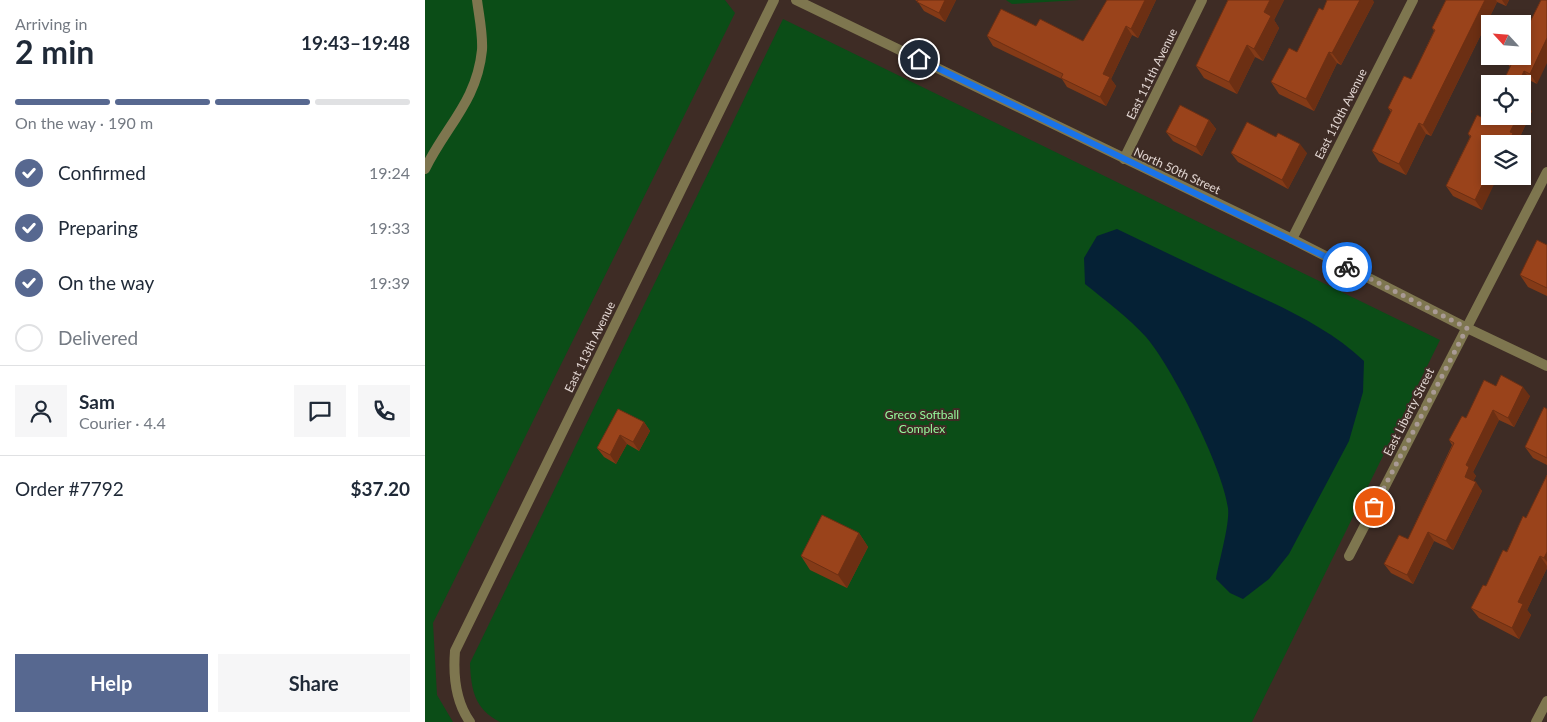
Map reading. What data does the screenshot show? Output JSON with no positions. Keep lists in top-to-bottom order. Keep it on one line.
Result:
{"streets":{"street":["East 111th Avenue","East 110th Avenue","North 50th Street","East 113th Avenue","East Liberty Street"]},"crossings":[["East 111th Avenue","North 50th Street"],["East 110th Avenue","North 50th Street"],["North 50th Street","East Liberty Street"]],"parks":["Greco Softball Complex"],"north":"top left","page":{"heading":["2 min","Arriving in","19:43–19:48"],"panel":["Sam","Courier · 4.4","Order #7792","$37.20"],"bar":"On the way · 190 m","list":[["Confirmed","19:24"],["Preparing","19:33"],["On the way","19:39"],"Delivered"],"buttons":["Help","Share"]}}
